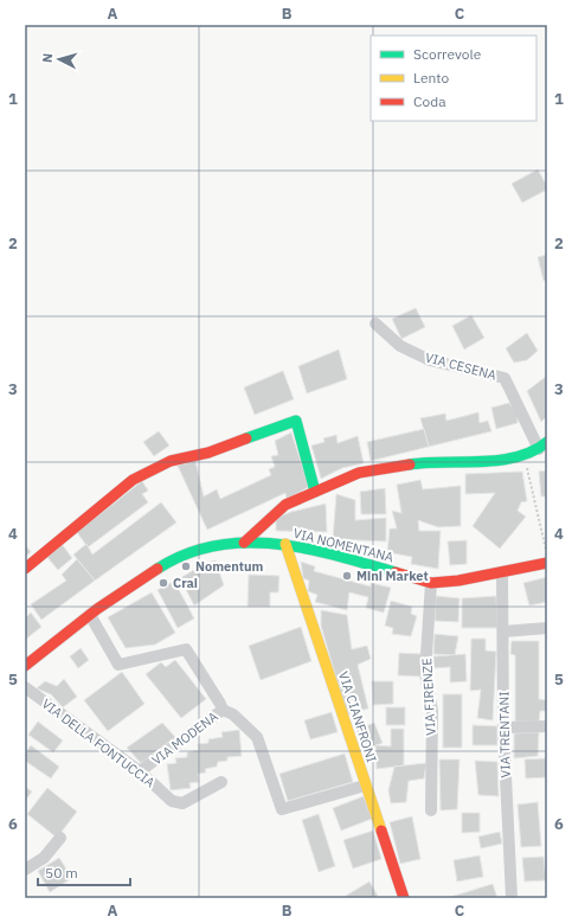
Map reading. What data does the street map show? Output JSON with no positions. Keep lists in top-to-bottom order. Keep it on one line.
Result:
{"streets":{"street":["VIA CESENA","VIA NOMENTANA","VIA FIRENZE","VIA CIANFRONI","VIA TRENTANI","VIA MODENA","VIA DELLA FONTUCCIA"]},"crossings":[["VIA NOMENTANA","VIA FIRENZE"],["VIA NOMENTANA","VIA CIANFRONI"],["VIA NOMENTANA","VIA TRENTANI"],["VIA CIANFRONI","VIA MODENA"],["VIA MODENA","VIA DELLA FONTUCCIA"]],"places":["Nomentum","Mini Market","Crai"],"legend":["Scorrevole","Lento","Coda"],"scale_bar":"50 m","north":"left","grid":{"columns":["A","B","C"],"rows":["1","2","3","4","5","6"]}}
